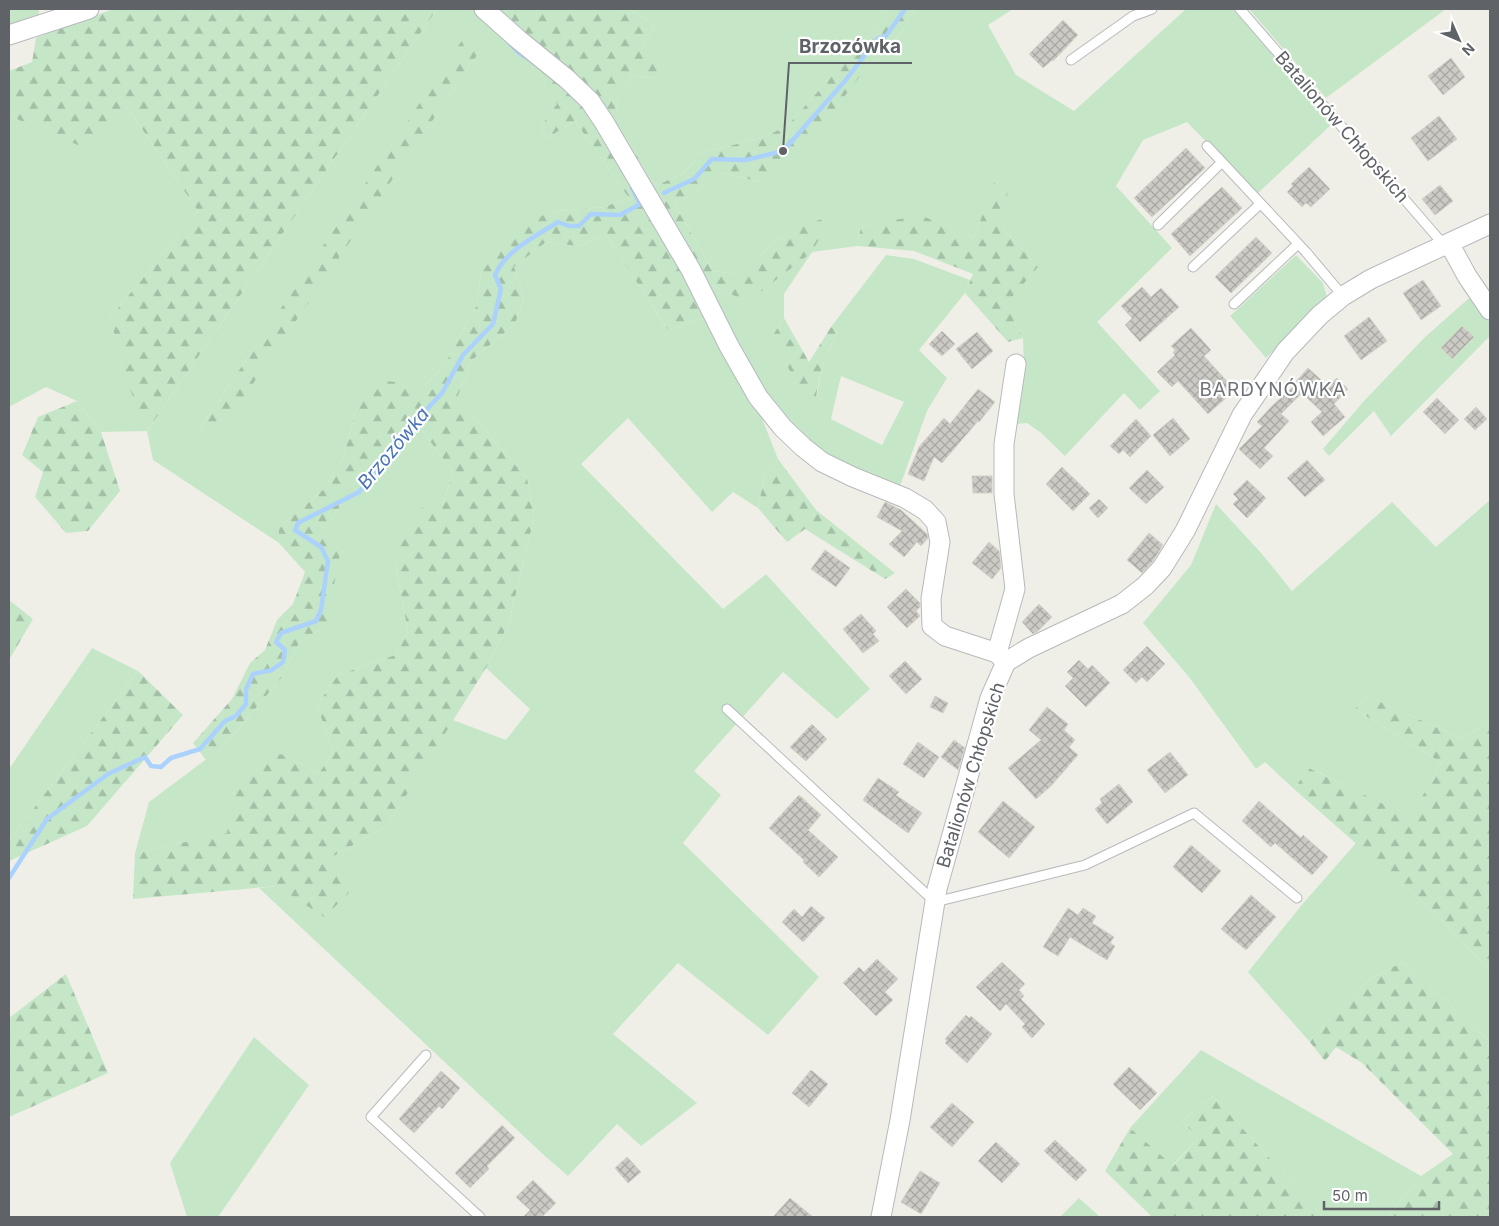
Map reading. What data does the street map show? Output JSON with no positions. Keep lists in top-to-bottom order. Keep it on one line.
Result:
{"streets":{"street":["Batalionów Chłopskich"]},"districts":["BARDYNÓWKA"],"water":["Brzozówka"],"places":["Brzozówka"],"scale_bar":"50 m","north":"bottom right"}
